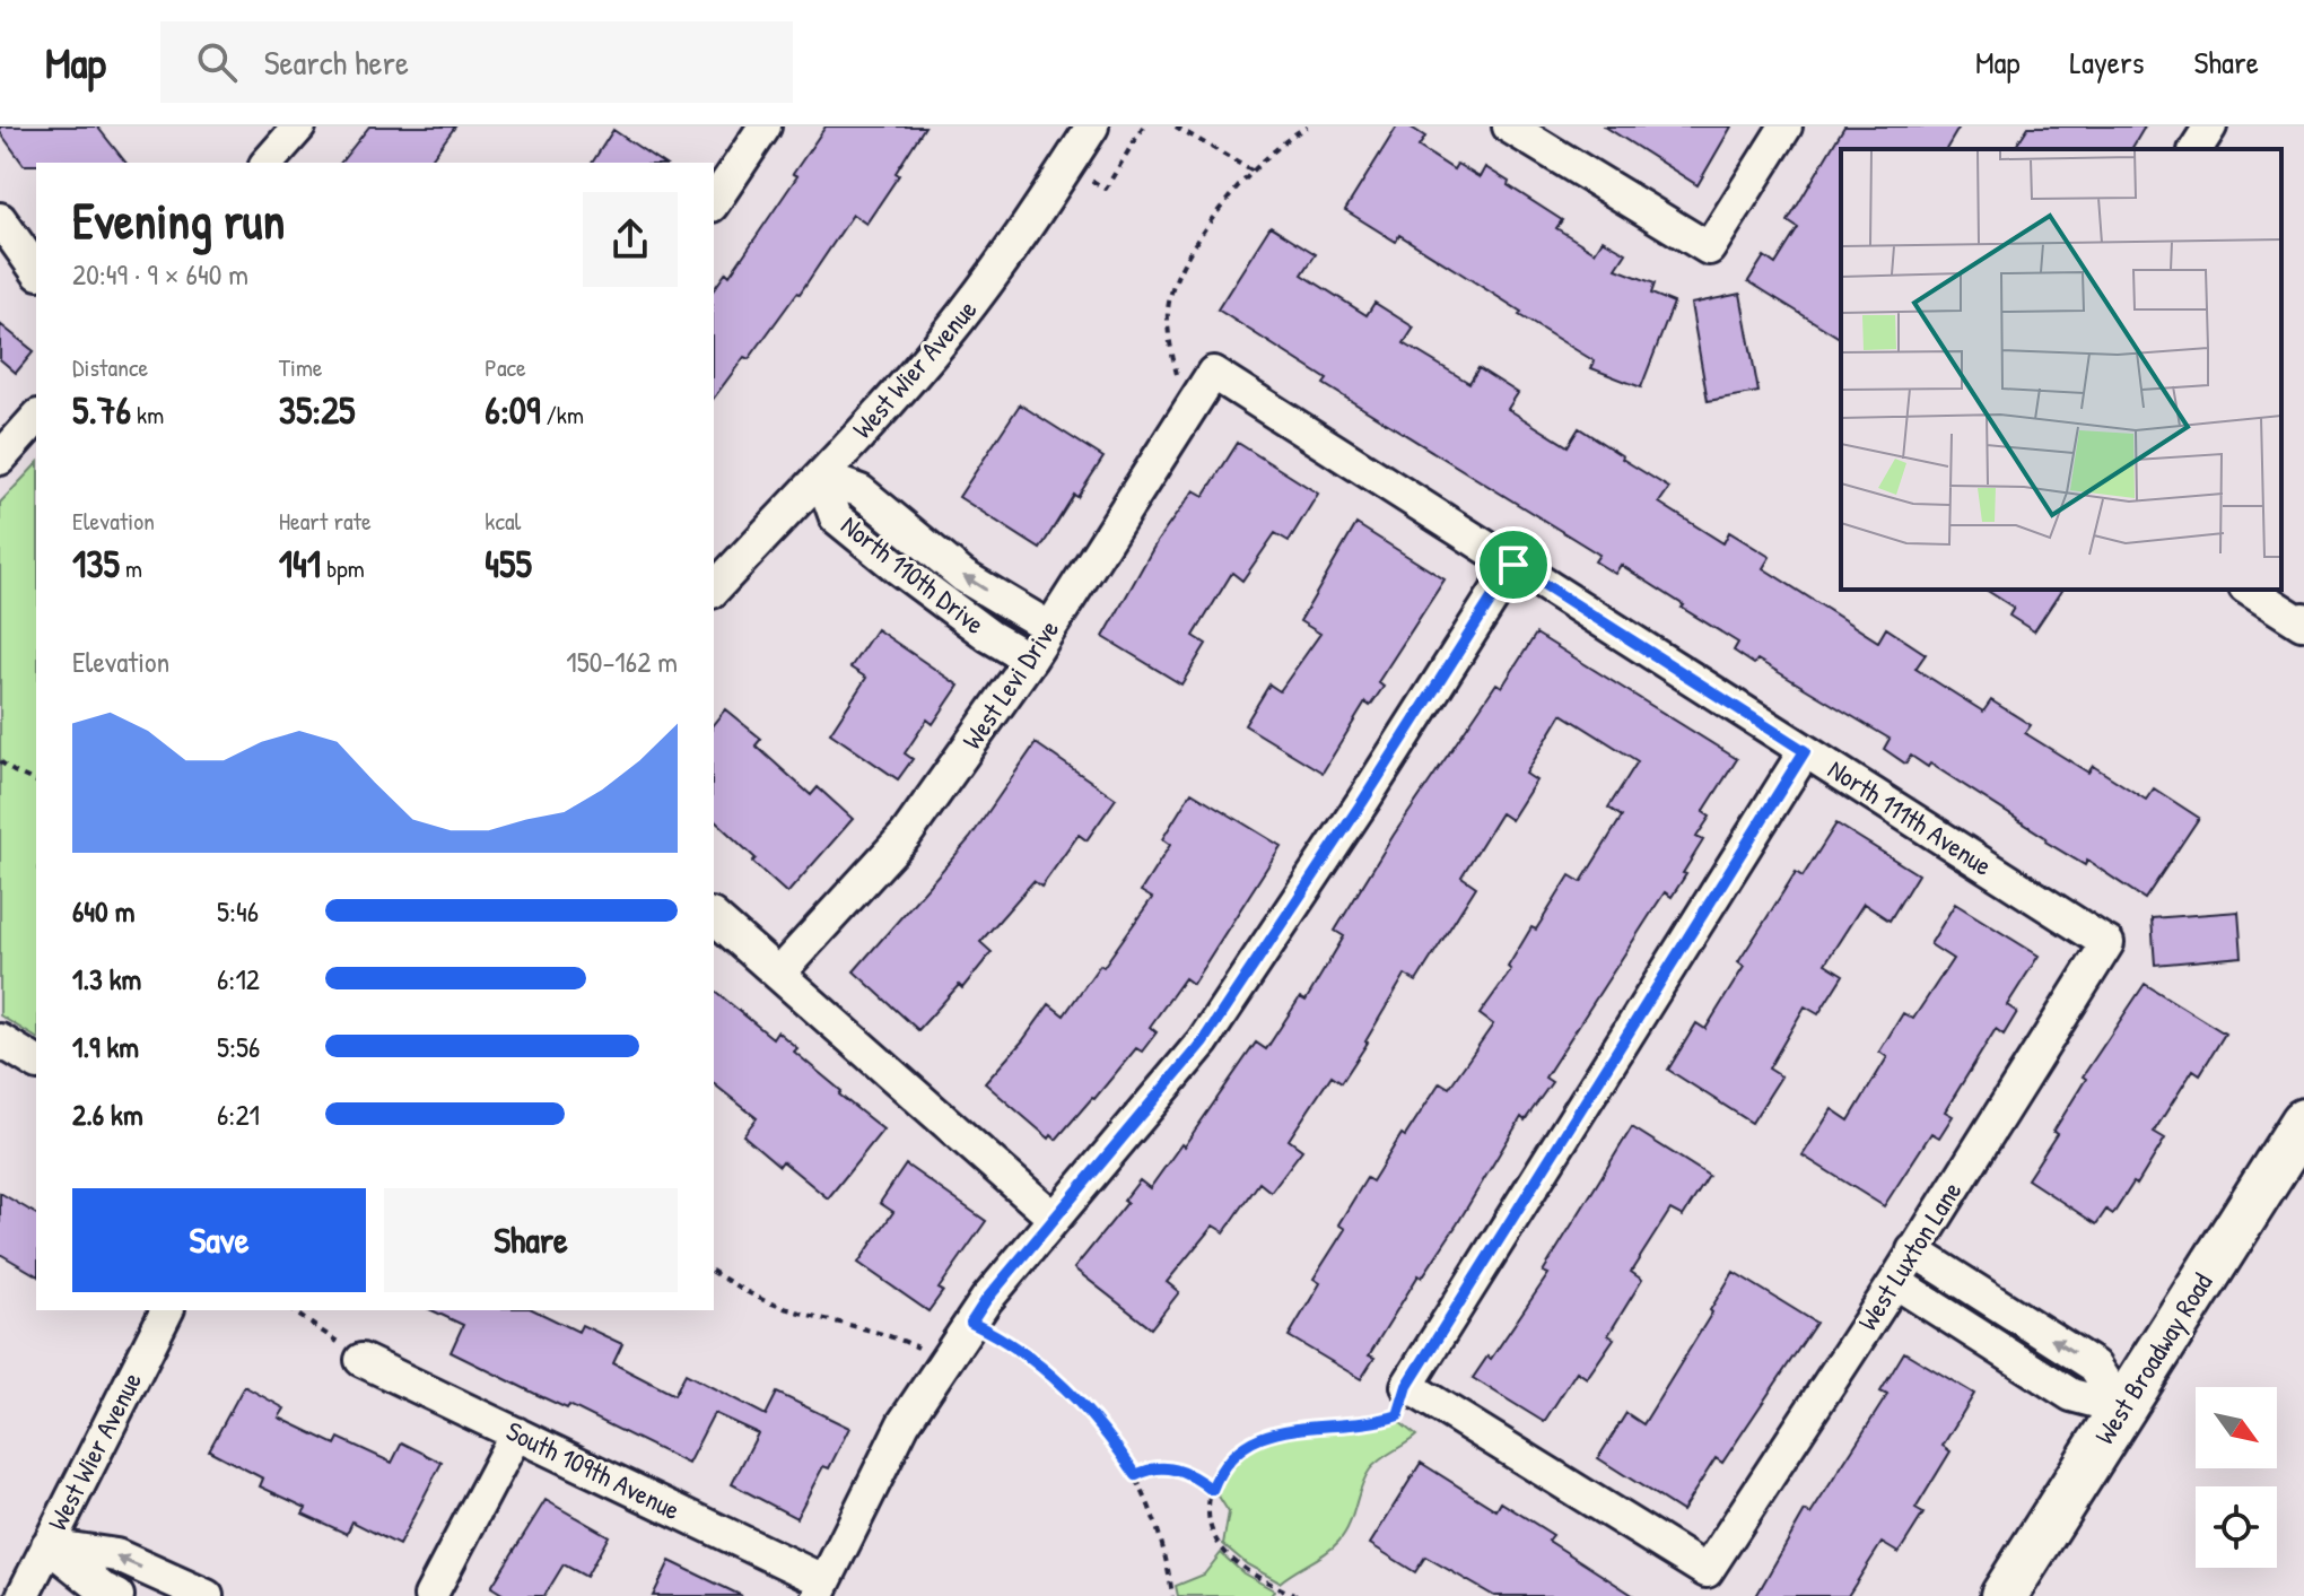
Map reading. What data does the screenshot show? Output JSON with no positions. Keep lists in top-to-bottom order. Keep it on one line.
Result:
{"streets":{"main road":["West Broadway Road"],"street":["West Wier Avenue","North 110th Drive","West Levi Drive","North 111th Avenue","West Luxton Lane","South 109th Avenue"]},"crossings":[["West Wier Avenue","North 110th Drive"],["North 110th Drive","West Levi Drive"],["West Levi Drive","North 111th Avenue"],["North 111th Avenue","West Luxton Lane"]],"north":"bottom right","page":{"header":"Map","search":"Search here","nav":["Map","Layers","Share"],"heading":["Evening run","20:49 · 9 × 640 m"],"stats":[["Distance","5.76 km"],["Time","35:25"],["Pace","6:09 /km"],["Elevation","135 m"],["Heart rate","141 bpm"],["kcal","455"]],"chart":["Elevation","150–162 m"],"list":[{"name":"640 m","note":"5:46"},{"name":"1.3 km","note":"6:12"},{"name":"1.9 km","note":"5:56"},{"name":"2.6 km","note":"6:21"}],"buttons":["Save","Share"]}}
